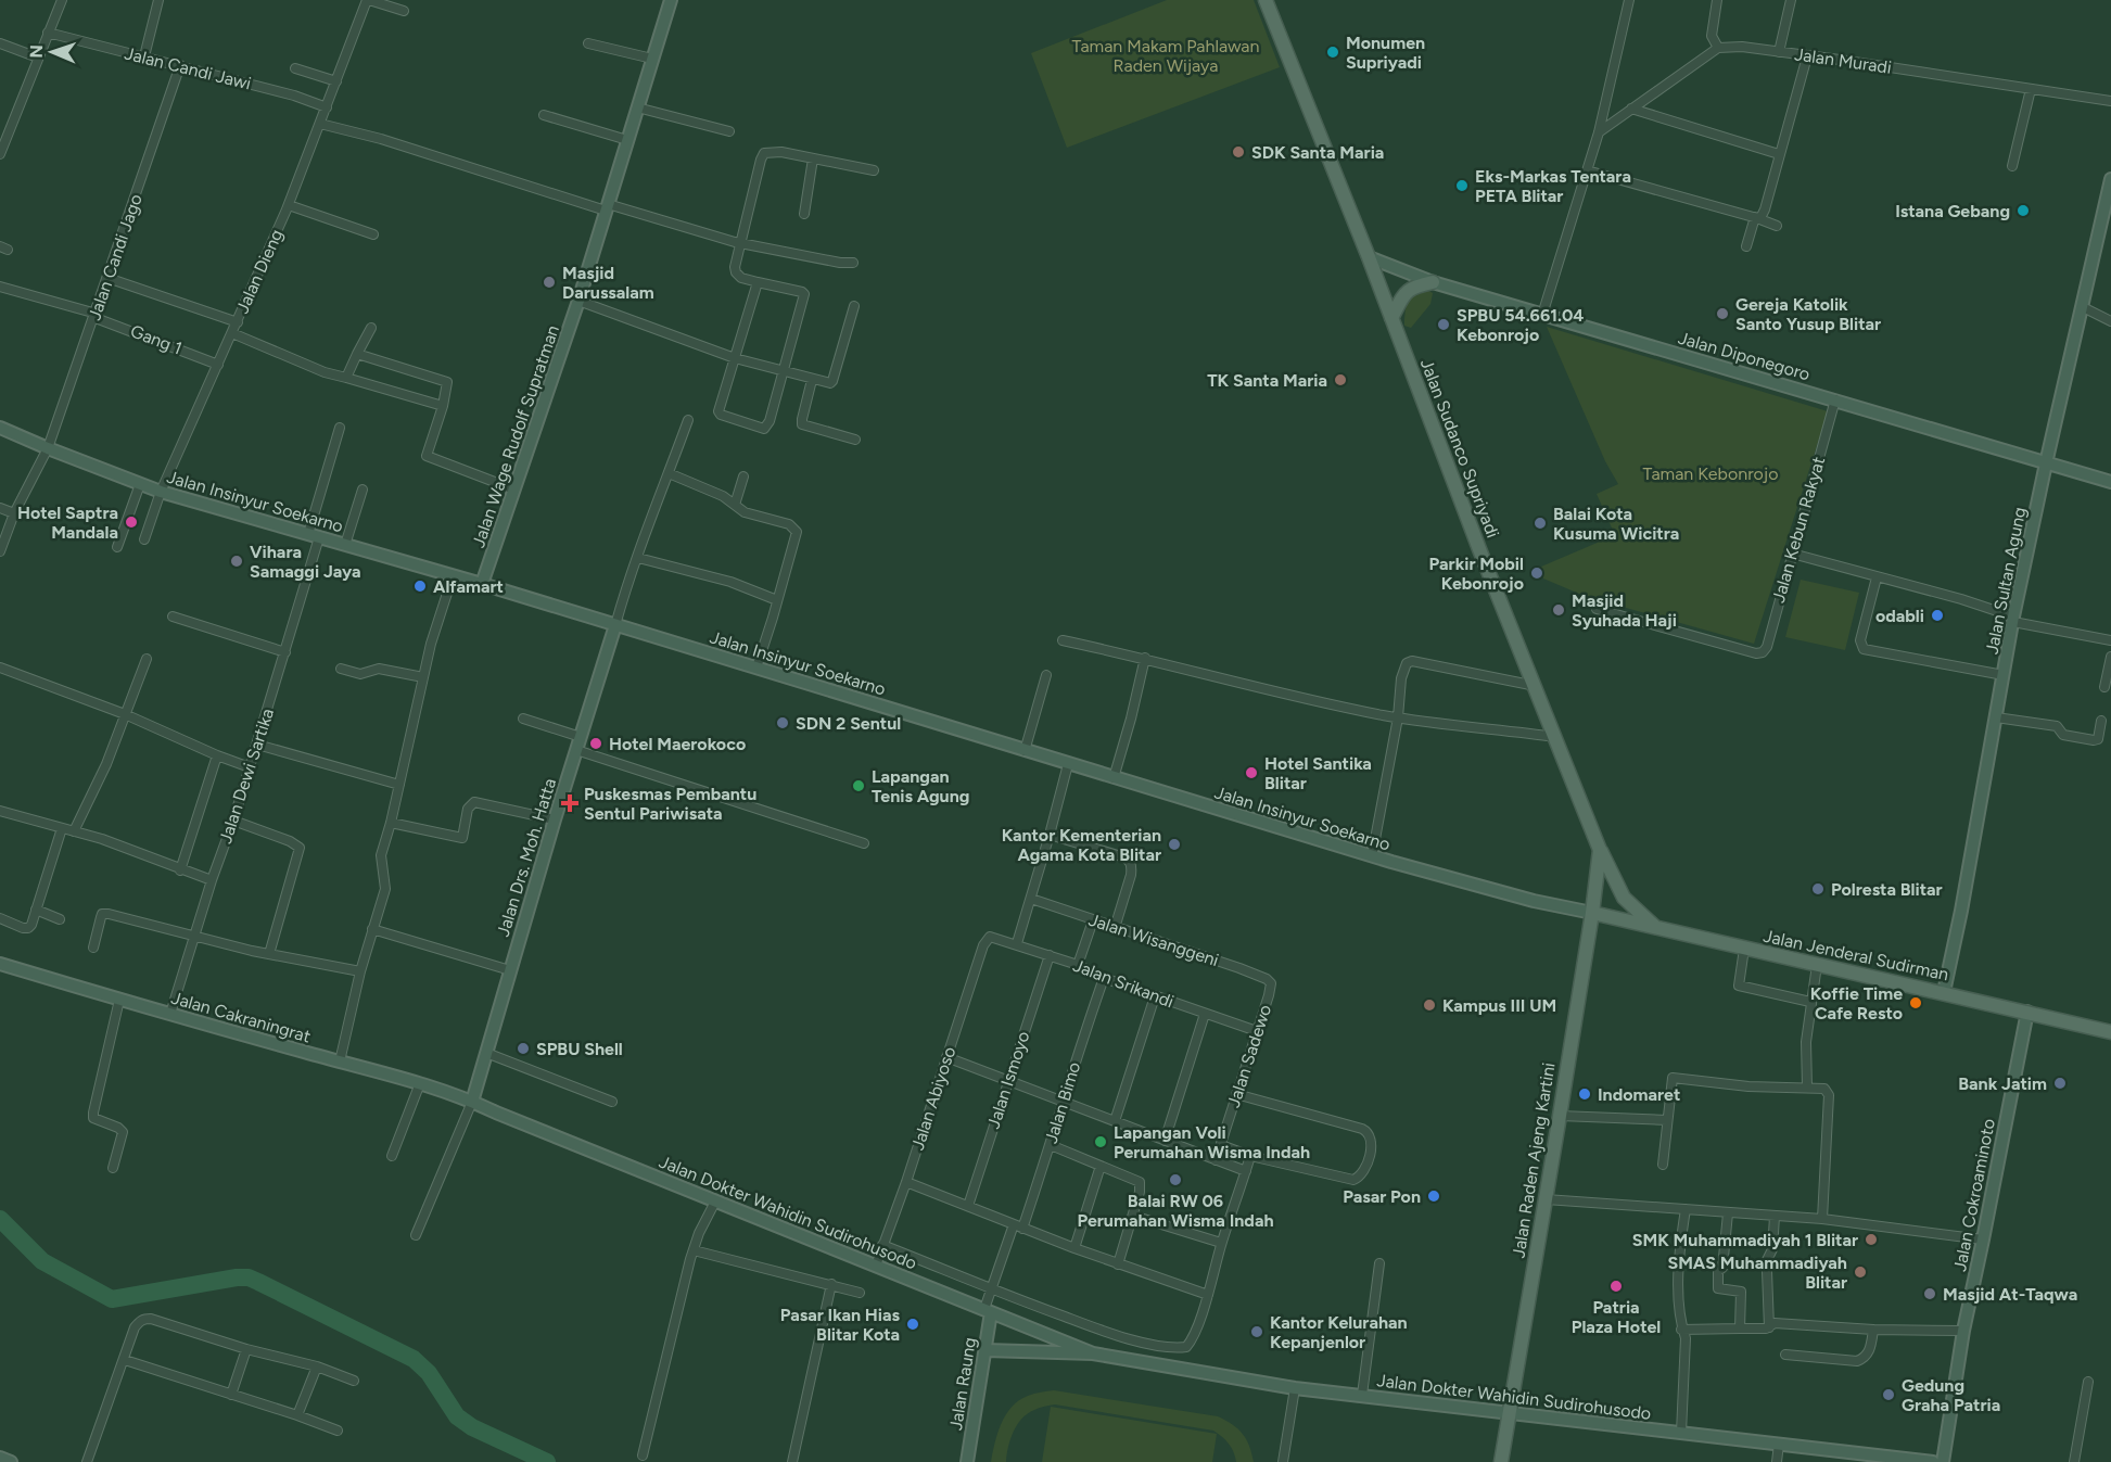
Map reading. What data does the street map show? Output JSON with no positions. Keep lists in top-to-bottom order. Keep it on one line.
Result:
{"streets":{"main road":["Jalan Diponegoro","Jalan Wage Rudolf Supratman","Jalan Sudanco Supriyadi","Jalan Insinyur Soekarno","Jalan Sultan Agung","Jalan Drs. Moh. Hatta","Jalan Jenderal Sudirman","Jalan Cakraningrat","Jalan Raden Ajeng Kartini","Jalan Cokroaminoto","Jalan Dokter Wahidin Sudirohusodo","Jalan Raung"],"street":["Jalan Muradi","Jalan Candi Jawi","Jalan Candi Jago","Jalan Dieng","Gang 1","Jalan Kebun Rakyat","Jalan Dewi Sartika","Jalan Wisanggeni","Jalan Srikandi","Jalan Sadewo","Jalan Ismoyo","Jalan Abiyoso","Jalan Bimo"]},"crossings":[["Jalan Candi Jawi","Jalan Candi Jago"],["Jalan Candi Jawi","Jalan Dieng"],["Jalan Candi Jago","Gang 1"],["Jalan Candi Jago","Jalan Insinyur Soekarno"],["Jalan Dieng","Gang 1"],["Jalan Dieng","Jalan Insinyur Soekarno"],["Jalan Diponegoro","Jalan Sudanco Supriyadi"],["Jalan Diponegoro","Jalan Kebun Rakyat"],["Jalan Diponegoro","Jalan Sultan Agung"],["Jalan Wage Rudolf Supratman","Jalan Insinyur Soekarno"],["Jalan Sudanco Supriyadi","Jalan Insinyur Soekarno"],["Jalan Sudanco Supriyadi","Jalan Jenderal Sudirman"],["Jalan Sudanco Supriyadi","Jalan Raden Ajeng Kartini"],["Jalan Insinyur Soekarno","Jalan Dewi Sartika"],["Jalan Insinyur Soekarno","Jalan Drs. Moh. Hatta"],["Jalan Insinyur Soekarno","Jalan Jenderal Sudirman"],["Jalan Insinyur Soekarno","Jalan Raden Ajeng Kartini"],["Jalan Sultan Agung","Jalan Jenderal Sudirman"],["Jalan Dewi Sartika","Jalan Cakraningrat"],["Jalan Drs. Moh. Hatta","Jalan Cakraningrat"],["Jalan Drs. Moh. Hatta","Jalan Dokter Wahidin Sudirohusodo"],["Jalan Wisanggeni","Jalan Sadewo"],["Jalan Jenderal Sudirman","Jalan Raden Ajeng Kartini"],["Jalan Jenderal Sudirman","Jalan Cokroaminoto"],["Jalan Srikandi","Jalan Sadewo"],["Jalan Srikandi","Jalan Ismoyo"],["Jalan Srikandi","Jalan Abiyoso"],["Jalan Srikandi","Jalan Bimo"],["Jalan Cakraningrat","Jalan Dokter Wahidin Sudirohusodo"],["Jalan Abiyoso","Jalan Dokter Wahidin Sudirohusodo"],["Jalan Bimo","Jalan Dokter Wahidin Sudirohusodo"],["Jalan Bimo","Jalan Raung"],["Jalan Raden Ajeng Kartini","Jalan Dokter Wahidin Sudirohusodo"],["Jalan Dokter Wahidin Sudirohusodo","Jalan Raung"]],"parks":["Taman Makam Pahlawan Raden Wijaya","Taman Kebonrojo"],"places":{"other":["Monumen Supriyadi","SDK Santa Maria","Eks-Markas Tentara PETA Blitar","Istana Gebang","Masjid Darussalam","Gereja Katolik Santo Yusup Blitar","SPBU 54.661.04 Kebonrojo","TK Santa Maria","Hotel Saptra Mandala","Balai Kota Kusuma Wicitra","Vihara Samaggi Jaya","Parkir Mobil Kebonrojo","Alfamart","Masjid Syuhada Haji","odabli","SDN 2 Sentul","Hotel Maerokoco","Hotel Santika Blitar","Lapangan Tenis Agung","Kantor Kementerian Agama Kota Blitar","Polresta Blitar","Koffie Time Cafe Resto","Kampus III UM","SPBU Shell","Bank Jatim","Indomaret","Lapangan Voli Perumahan Wisma Indah","Balai RW 06 Perumahan Wisma Indah","Pasar Pon","SMK Muhammadiyah 1 Blitar","SMAS Muhammadiyah Blitar","Patria Plaza Hotel","Masjid At-Taqwa","Pasar Ikan Hias Blitar Kota","Kantor Kelurahan Kepanjenlor","Gedung Graha Patria"],"health":["Puskesmas Pembantu Sentul Pariwisata"]},"north":"left"}
